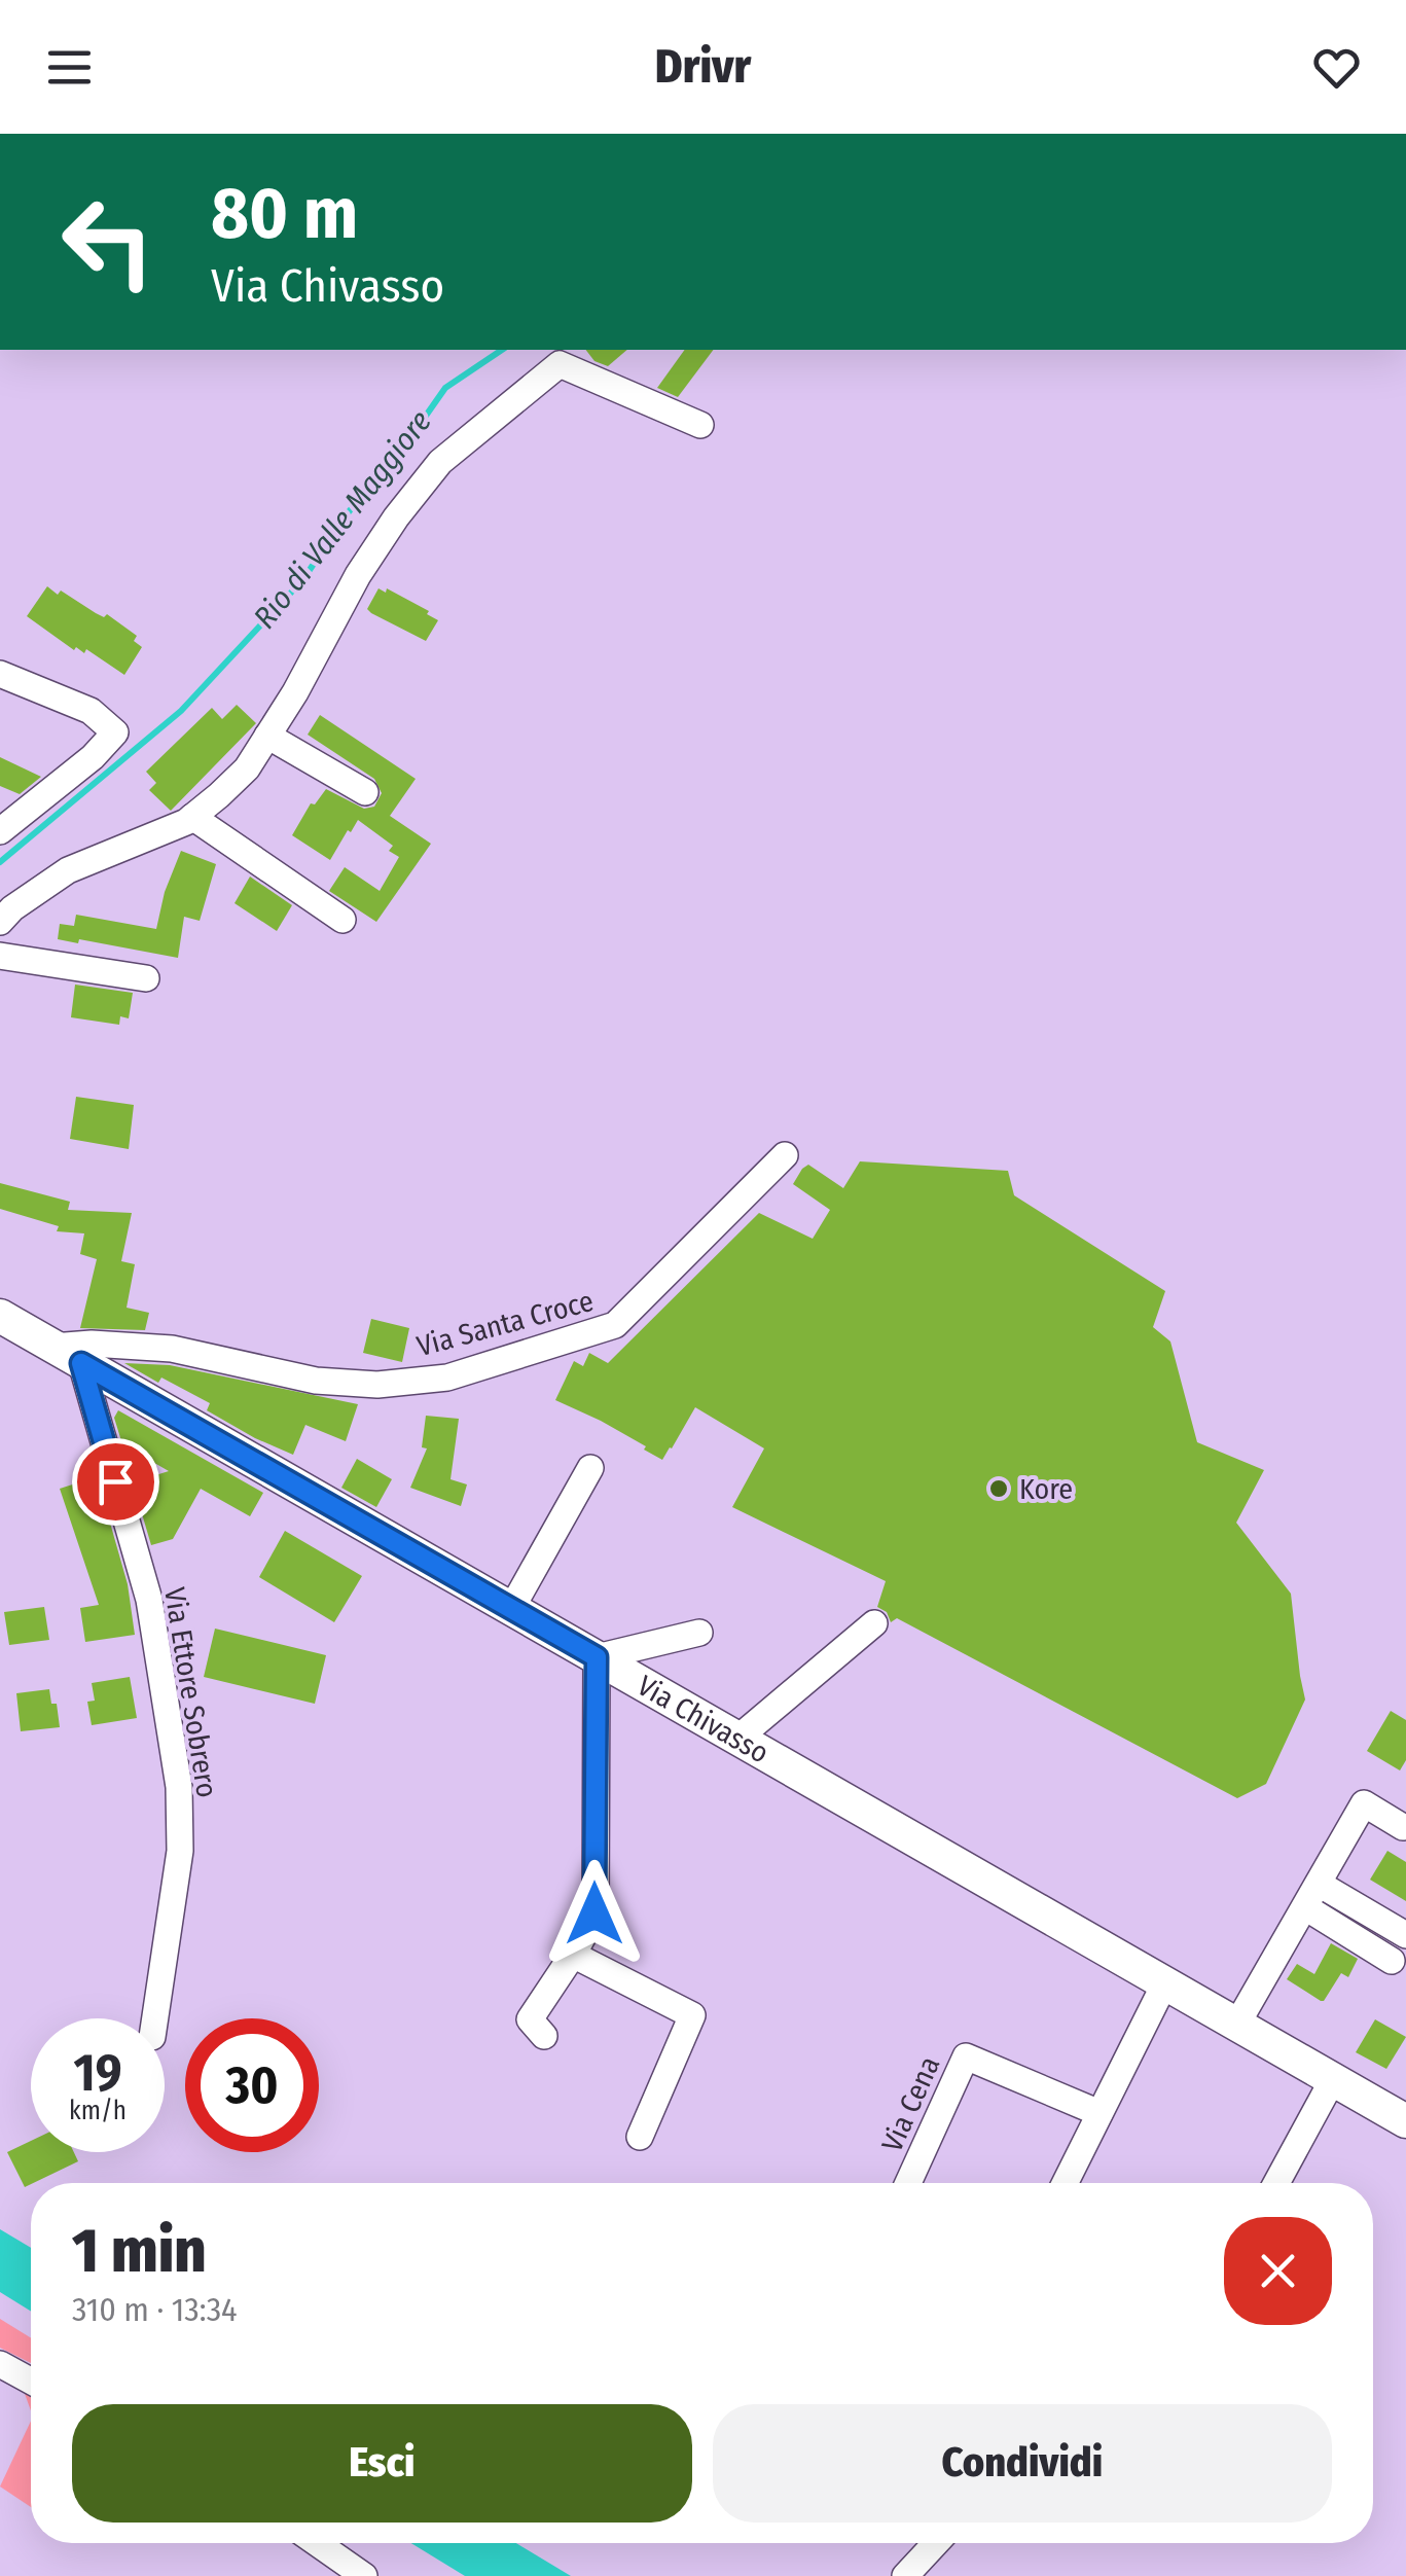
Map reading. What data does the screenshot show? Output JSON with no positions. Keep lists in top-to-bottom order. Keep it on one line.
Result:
{"streets":{"main road":["Via Chivasso"],"street":["Via Santa Croce","Via Ettore Sobrero","Via Cena"]},"crossings":[["Via Santa Croce","Via Ettore Sobrero"],["Via Santa Croce","Via Chivasso"],["Via Ettore Sobrero","Via Chivasso"]],"water":["Rio di Valle Maggiore"],"places":["Kore"],"page":{"header":"Drivr","turn":["80 m","Via Chivasso"],"speed":"19 km/h","limit":"30","heading":["1 min","310 m · 13:34"],"buttons":["Esci","Condividi"]}}
